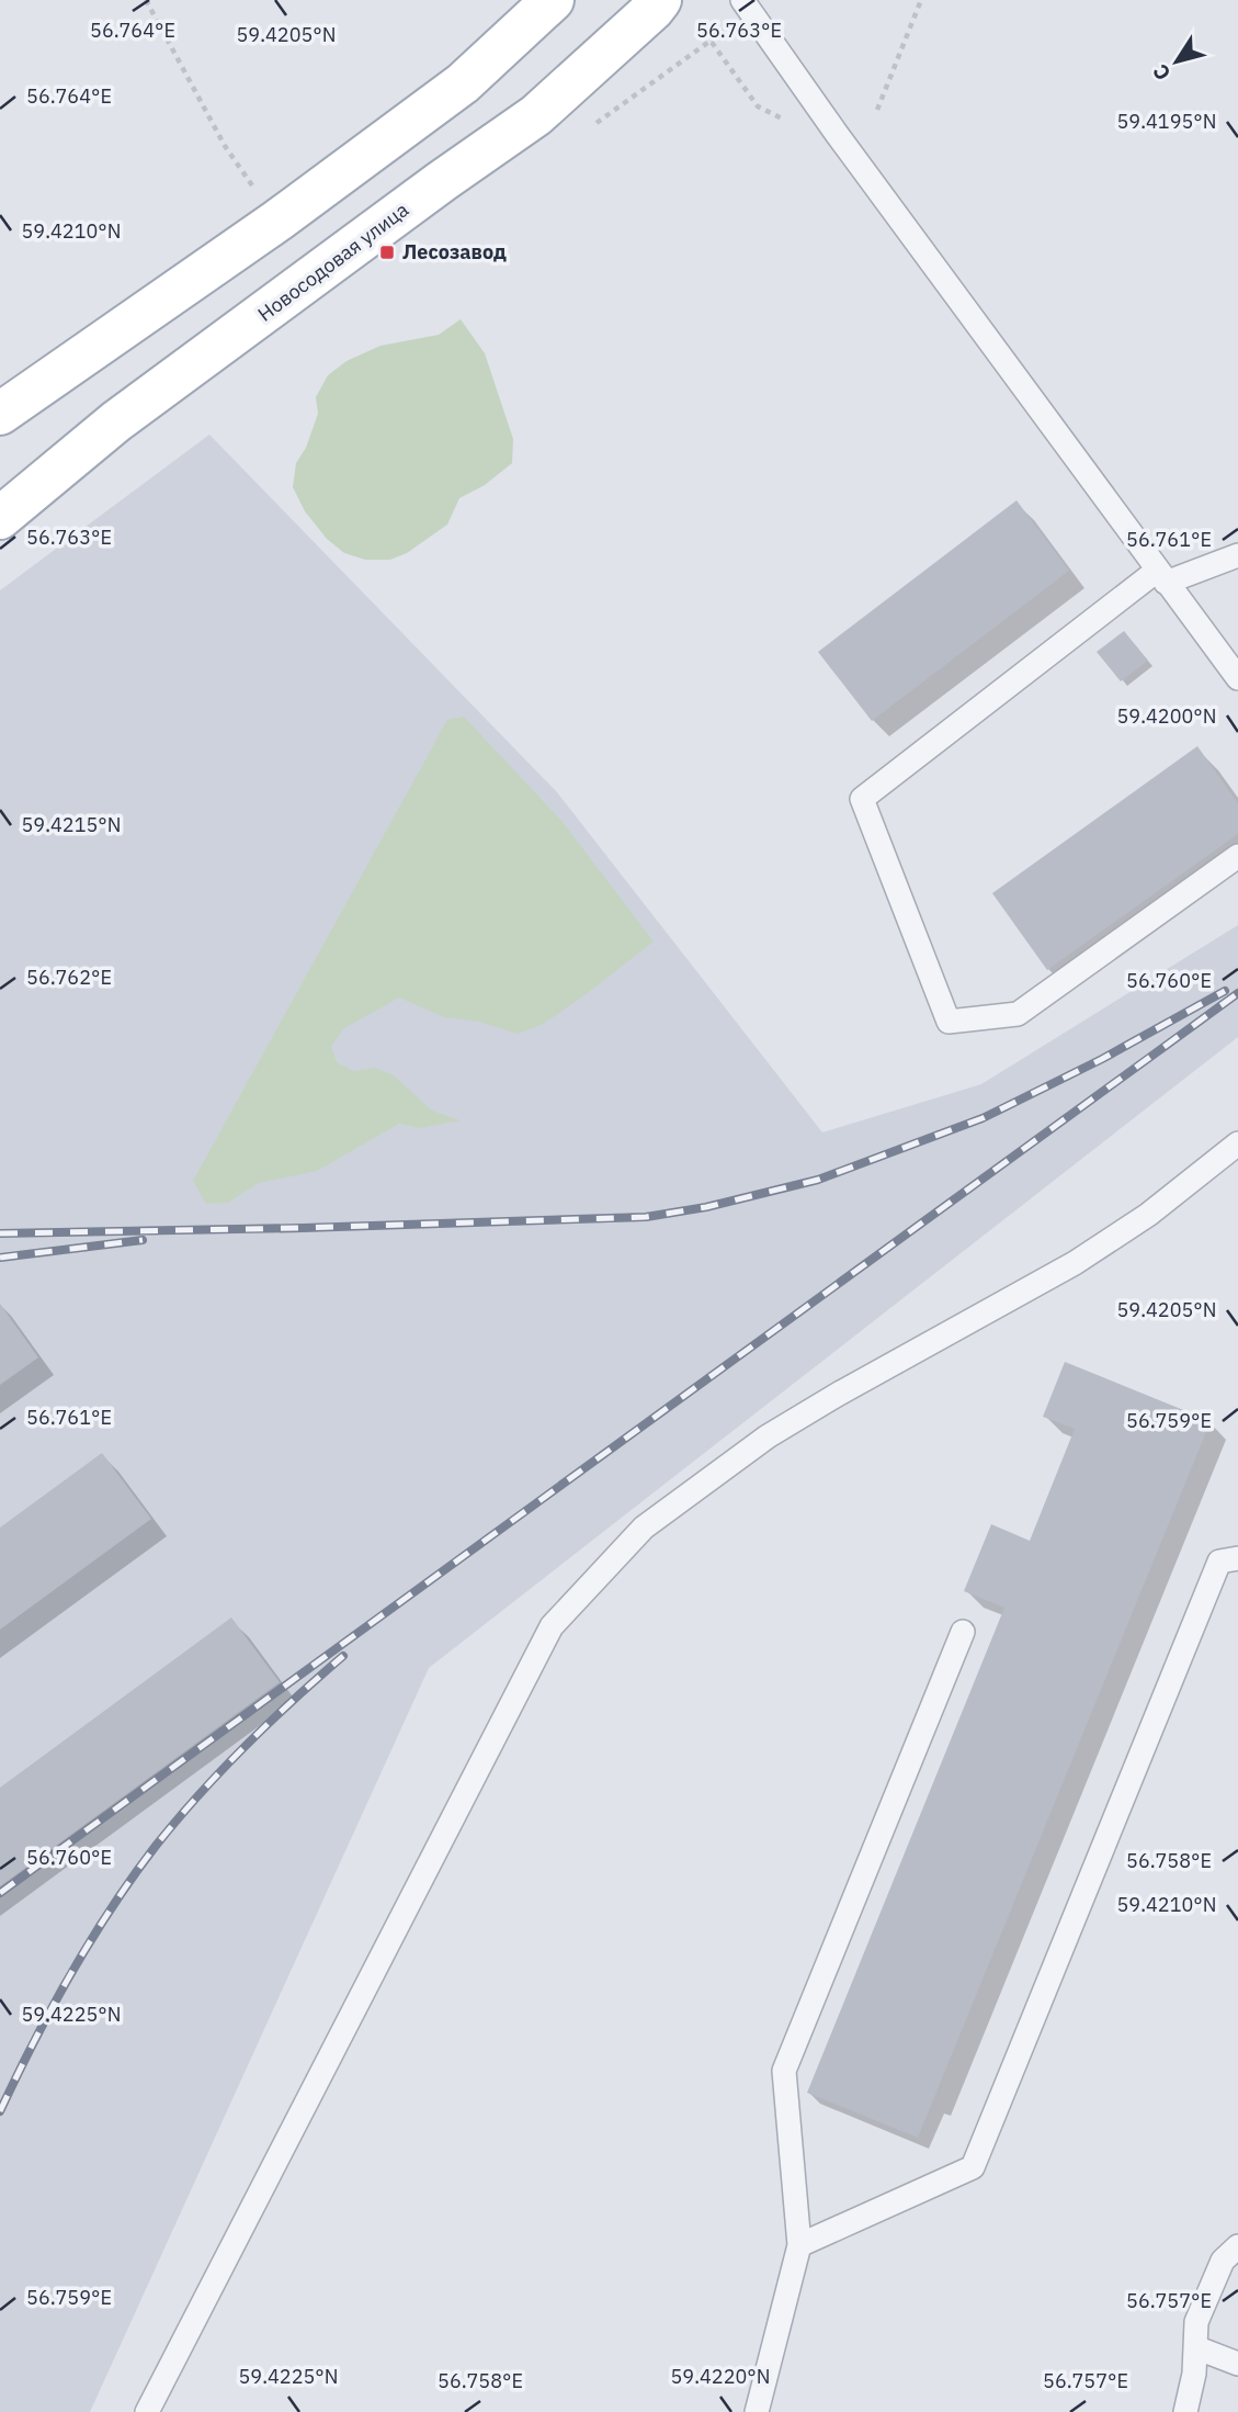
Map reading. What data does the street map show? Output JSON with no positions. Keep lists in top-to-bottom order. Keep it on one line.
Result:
{"streets":{"main road":["Новосодовая улица"]},"places":{"transit":["Лесозавод"]},"north":"bottom left","coordinates":["56.764°E","56.763°E","59.4205°N","59.4195°N","59.4210°N","56.761°E","59.4200°N","59.4215°N","56.762°E","56.760°E","56.759°E","56.758°E","59.4225°N","56.757°E","59.4220°N"]}
